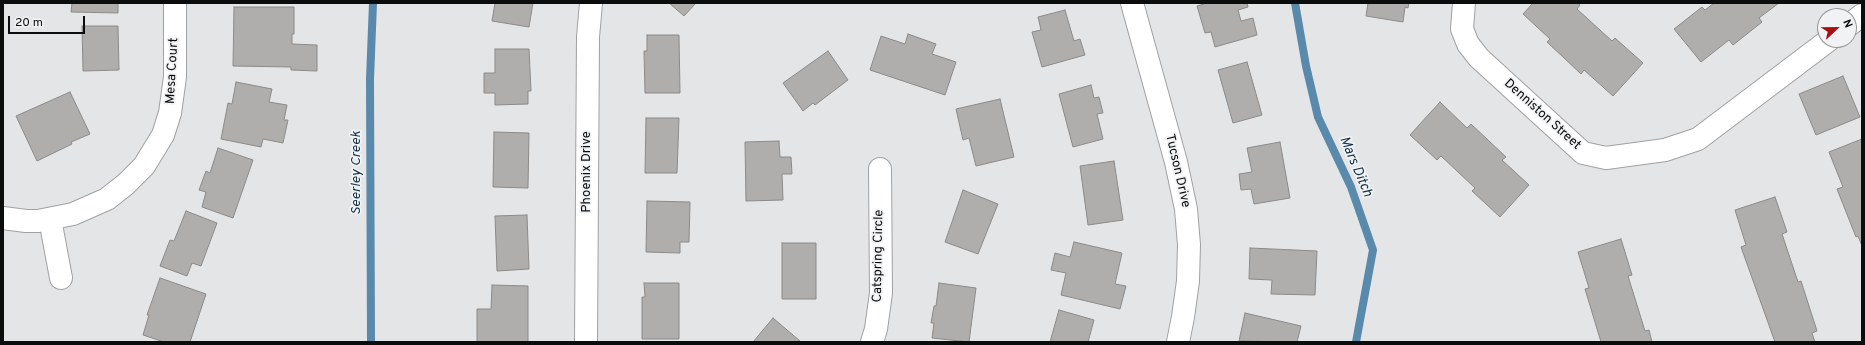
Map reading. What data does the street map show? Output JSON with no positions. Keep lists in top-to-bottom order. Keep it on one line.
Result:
{"streets":{"street":["Mesa Court","Denniston Street","Tucson Drive","Phoenix Drive","Catspring Circle"]},"water":["Mars Ditch","Seerley Creek"],"scale_bar":"20 m","north":"right"}
